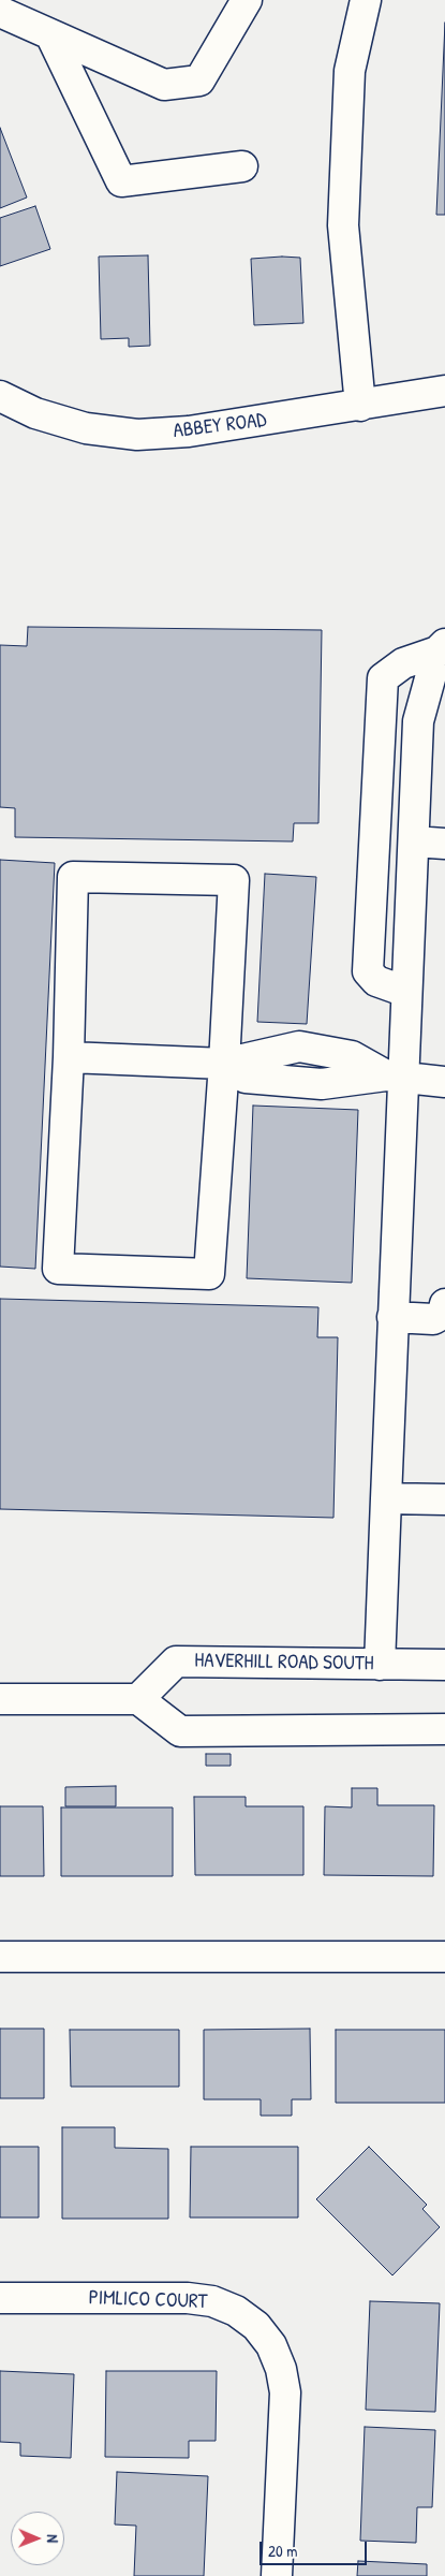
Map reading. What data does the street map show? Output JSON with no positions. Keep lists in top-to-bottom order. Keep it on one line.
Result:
{"streets":{"street":["ABBEY ROAD","HAVERHILL ROAD SOUTH","PIMLICO COURT"]},"scale_bar":"20 m","north":"right"}
